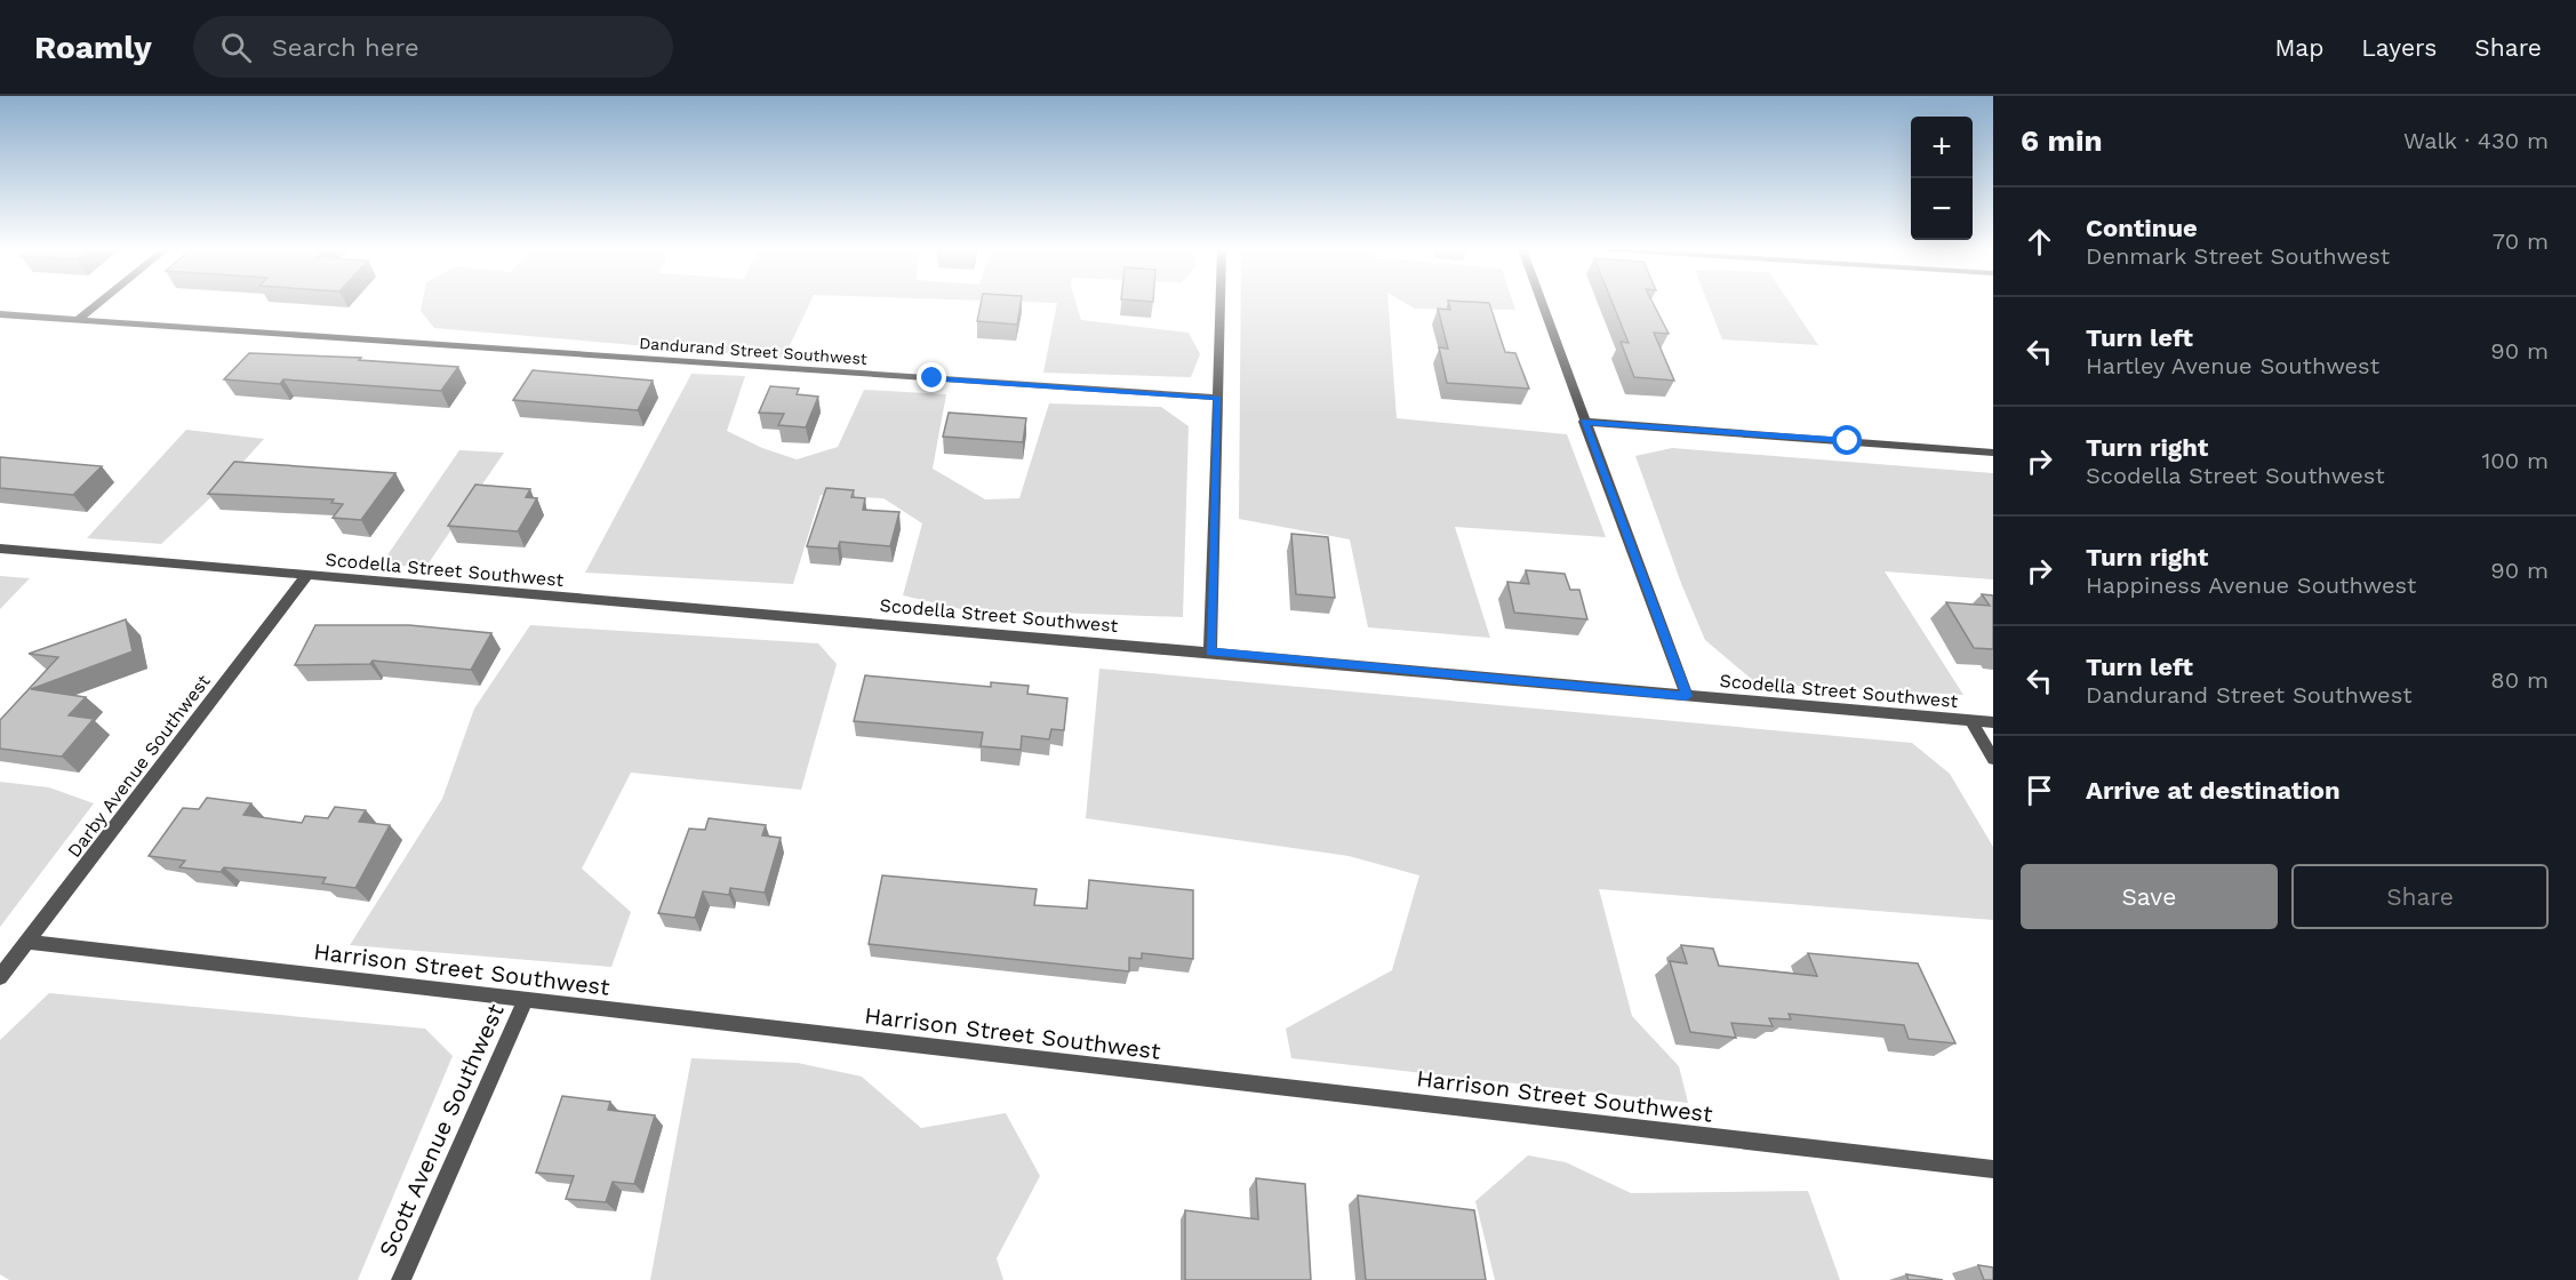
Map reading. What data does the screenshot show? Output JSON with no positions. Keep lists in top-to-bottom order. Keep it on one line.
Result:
{"streets":{"street":["Dandurand Street Southwest","Scodella Street Southwest","Darby Avenue Southwest","Harrison Street Southwest","Scott Avenue Southwest"]},"crossings":[["Scodella Street Southwest","Darby Avenue Southwest"],["Darby Avenue Southwest","Harrison Street Southwest"],["Harrison Street Southwest","Scott Avenue Southwest"]],"page":{"header":"Roamly","search":"Search here","nav":["Map","Layers","Share"],"heading":["6 min","Walk · 430 m"],"map_buttons":["+","−"],"list":[["Continue","Denmark Street Southwest","70 m"],["Turn left","Hartley Avenue Southwest","90 m"],["Turn right","Scodella Street Southwest","100 m"],["Turn right","Happiness Avenue Southwest","90 m"],["Turn left","Dandurand Street Southwest","80 m"],"Arrive at destination"],"buttons":["Save","Share"]}}
